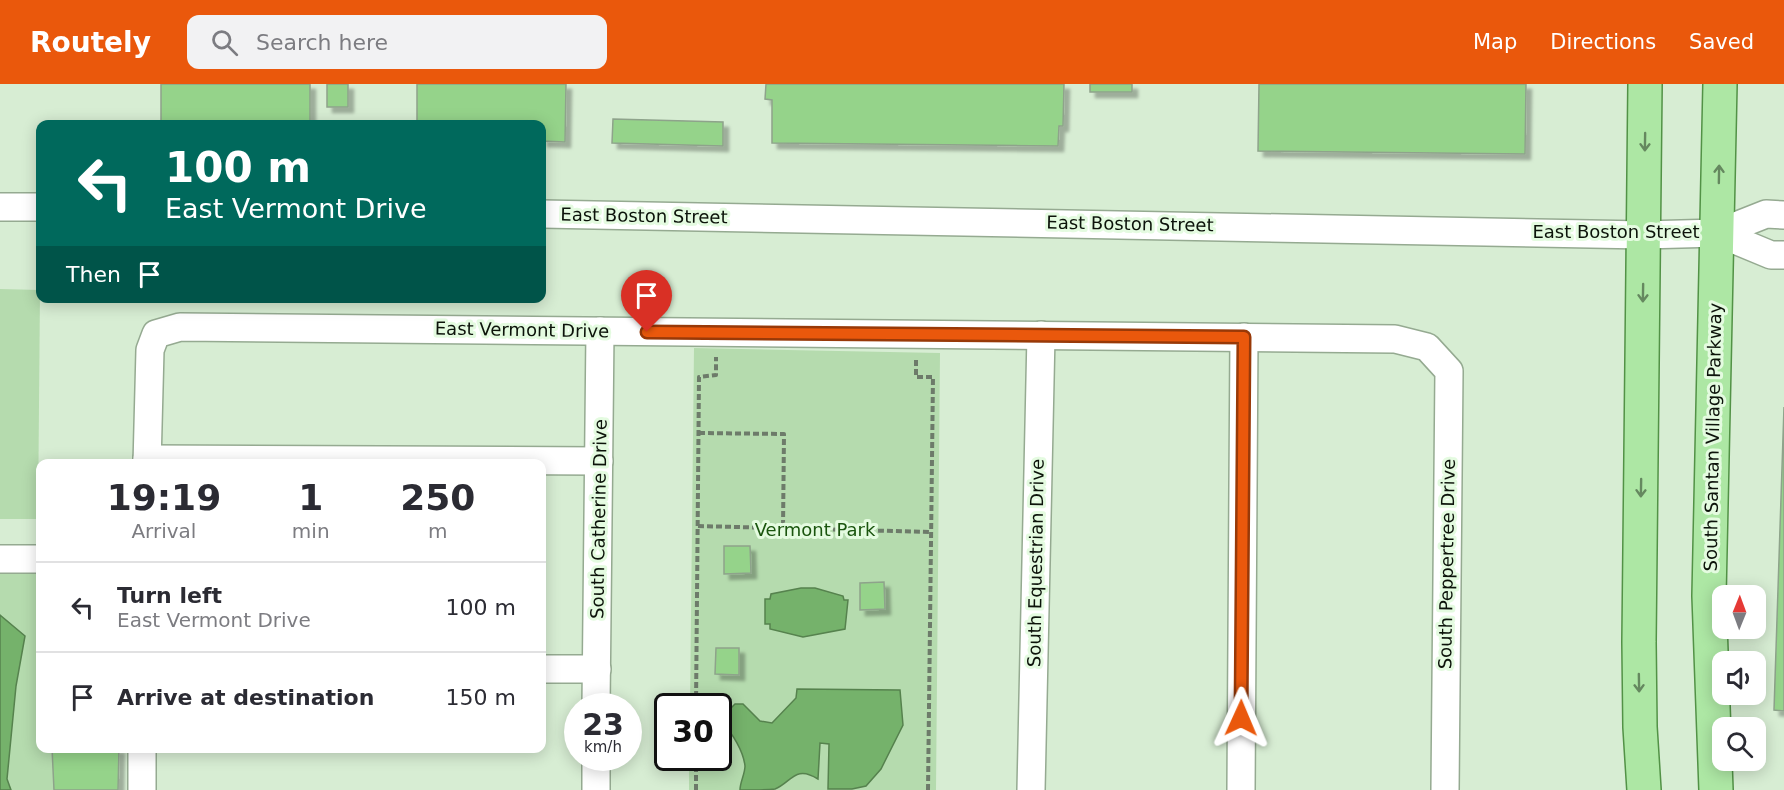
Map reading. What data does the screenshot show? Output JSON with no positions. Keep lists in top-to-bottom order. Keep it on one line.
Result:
{"streets":{"main road":["South Santan Village Parkway"],"street":["East Boston Street","East Vermont Drive","South Catherine Drive","South Equestrian Drive","South Peppertree Drive"]},"crossings":[["East Boston Street","South Santan Village Parkway"],["East Vermont Drive","South Catherine Drive"],["East Vermont Drive","South Equestrian Drive"],["East Vermont Drive","South Peppertree Drive"]],"parks":["Vermont Park"],"north":"top","page":{"header":"Routely","search":"Search here","nav":["Map","Directions","Saved"],"turn":["100 m","East Vermont Drive"],"then":"Then","eta":["19:19","Arrival","1","min","250","m"],"list":[{"name":"Turn left","note":"East Vermont Drive","value":"100 m"},{"name":"Arrive at destination","value":"150 m"}],"speed":"23 km/h","limit":"30"}}
